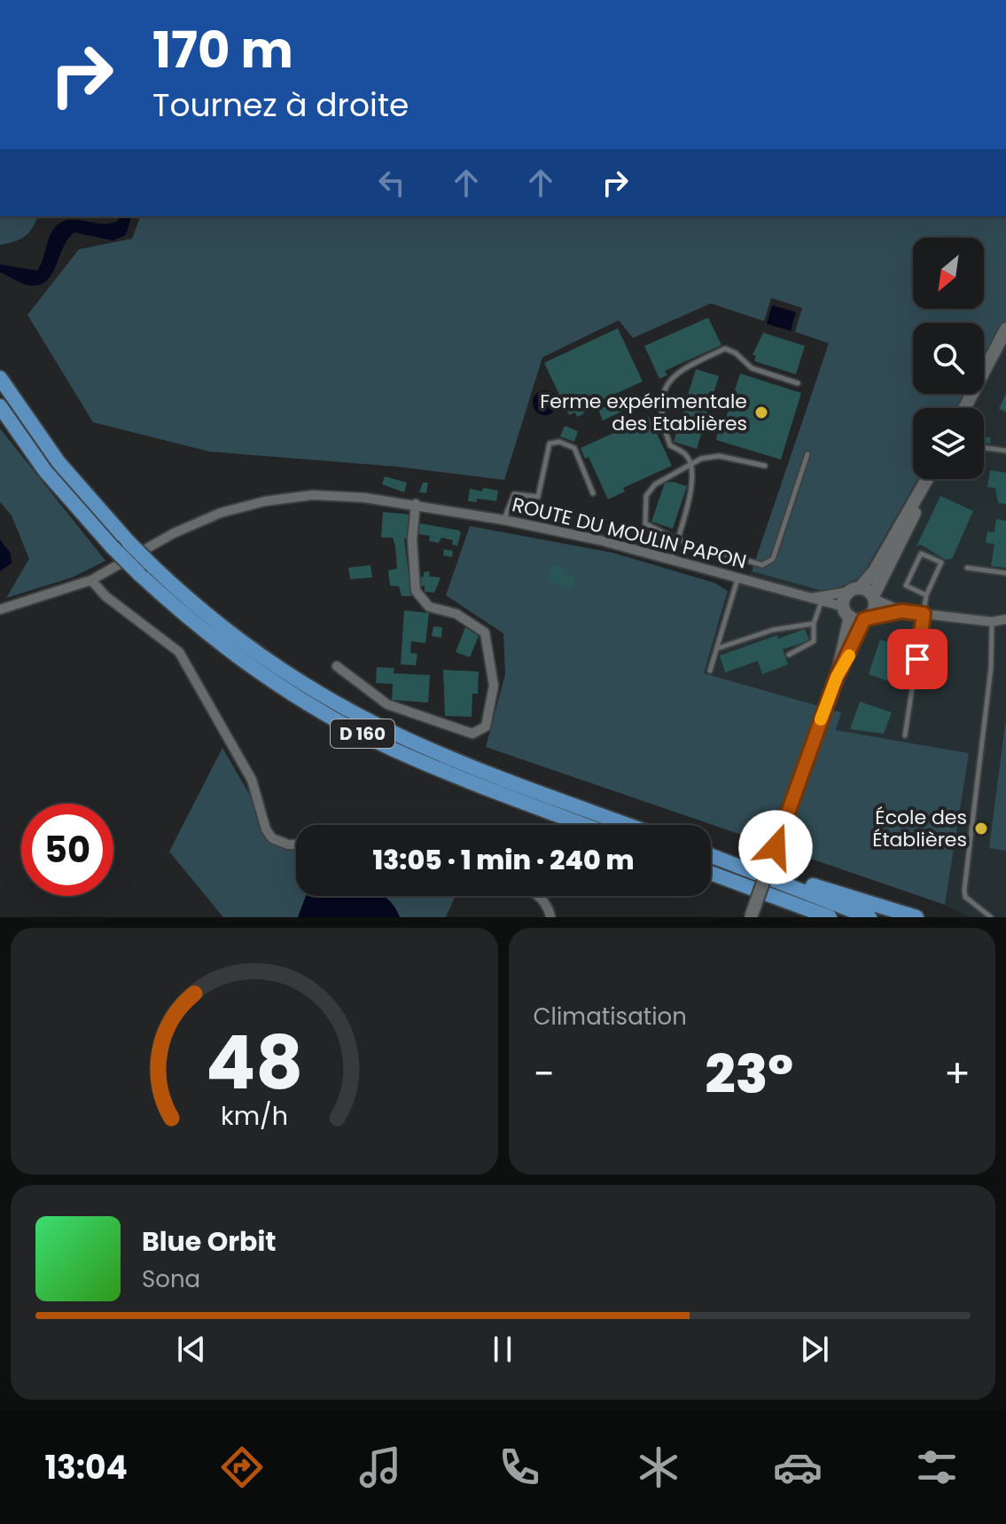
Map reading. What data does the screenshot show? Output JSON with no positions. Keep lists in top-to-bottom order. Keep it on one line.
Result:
{"streets":{"highway":["D 160"],"street":["ROUTE DU MOULIN PAPON"]},"places":["Ferme expérimentale des Etablières","École des Établières"],"north":"bottom left","page":{"turn":["170 m","Tournez à droite"],"limit":"50","trip":"13:05 · 1 min · 240 m","tile":"Climatisation","heat":["−","23°","+"],"song":["Blue Orbit","Sona"],"tabs":"13:04","gauge":["48","km/h"]}}
